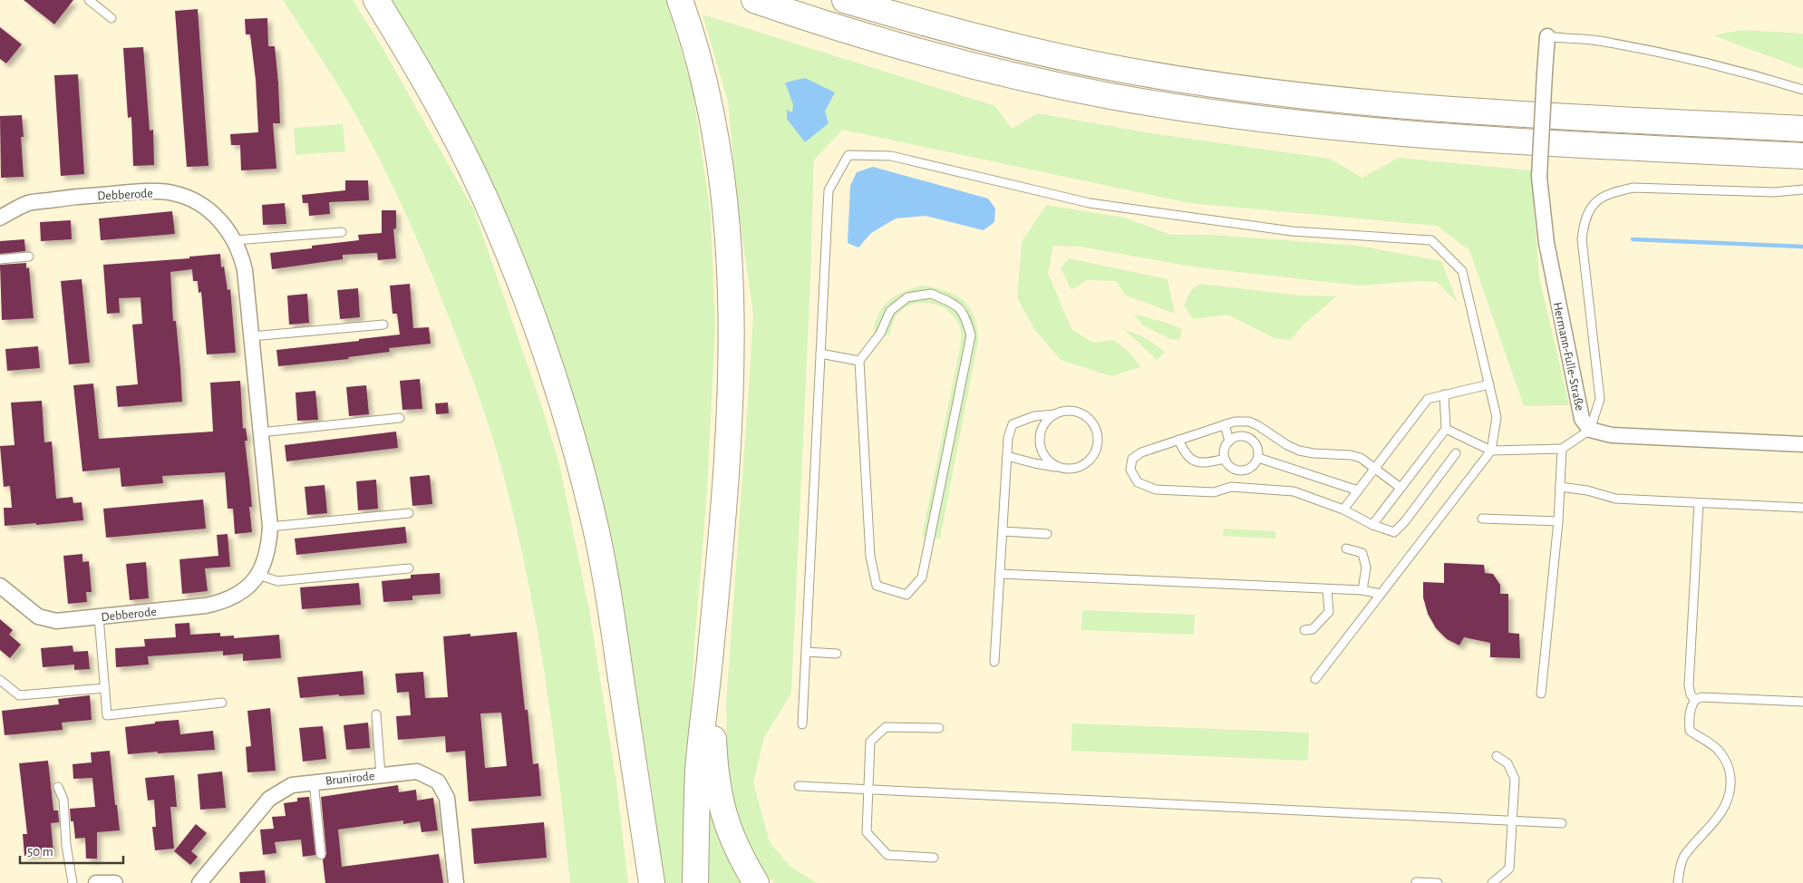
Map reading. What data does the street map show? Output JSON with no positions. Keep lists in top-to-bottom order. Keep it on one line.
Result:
{"streets":{"street":["Debberode","Hermann-Fulle-Straße","Brunirode"]},"scale_bar":"50 m"}
